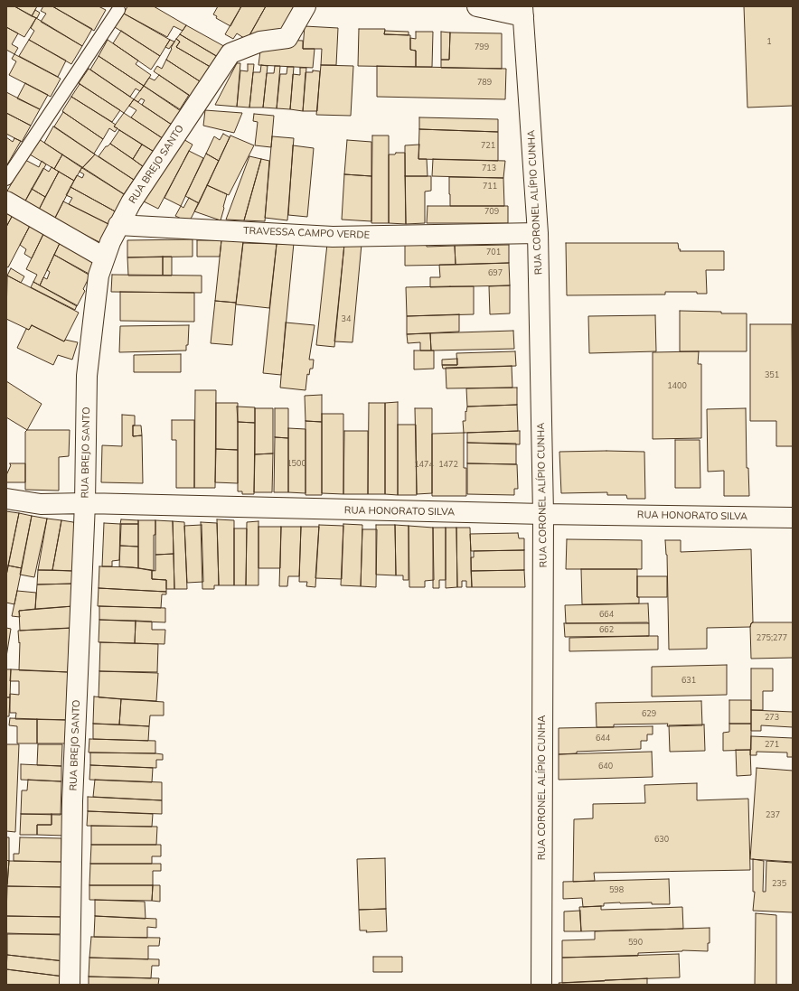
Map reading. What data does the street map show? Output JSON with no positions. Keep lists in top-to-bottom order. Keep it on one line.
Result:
{"streets":{"street":["RUA BREJO SANTO","RUA CORONEL ALÍPIO CUNHA","TRAVESSA CAMPO VERDE","RUA HONORATO SILVA"]},"crossings":[["RUA BREJO SANTO","TRAVESSA CAMPO VERDE"],["RUA BREJO SANTO","RUA HONORATO SILVA"],["RUA CORONEL ALÍPIO CUNHA","TRAVESSA CAMPO VERDE"],["RUA CORONEL ALÍPIO CUNHA","RUA HONORATO SILVA"]],"house_numbers":["1","799","789","721","713","711","709","701","697","34","351","1400","1500","1474","1472","664","662","275;277","631","629","273","644","271","640","237","630","235","598","590"]}
